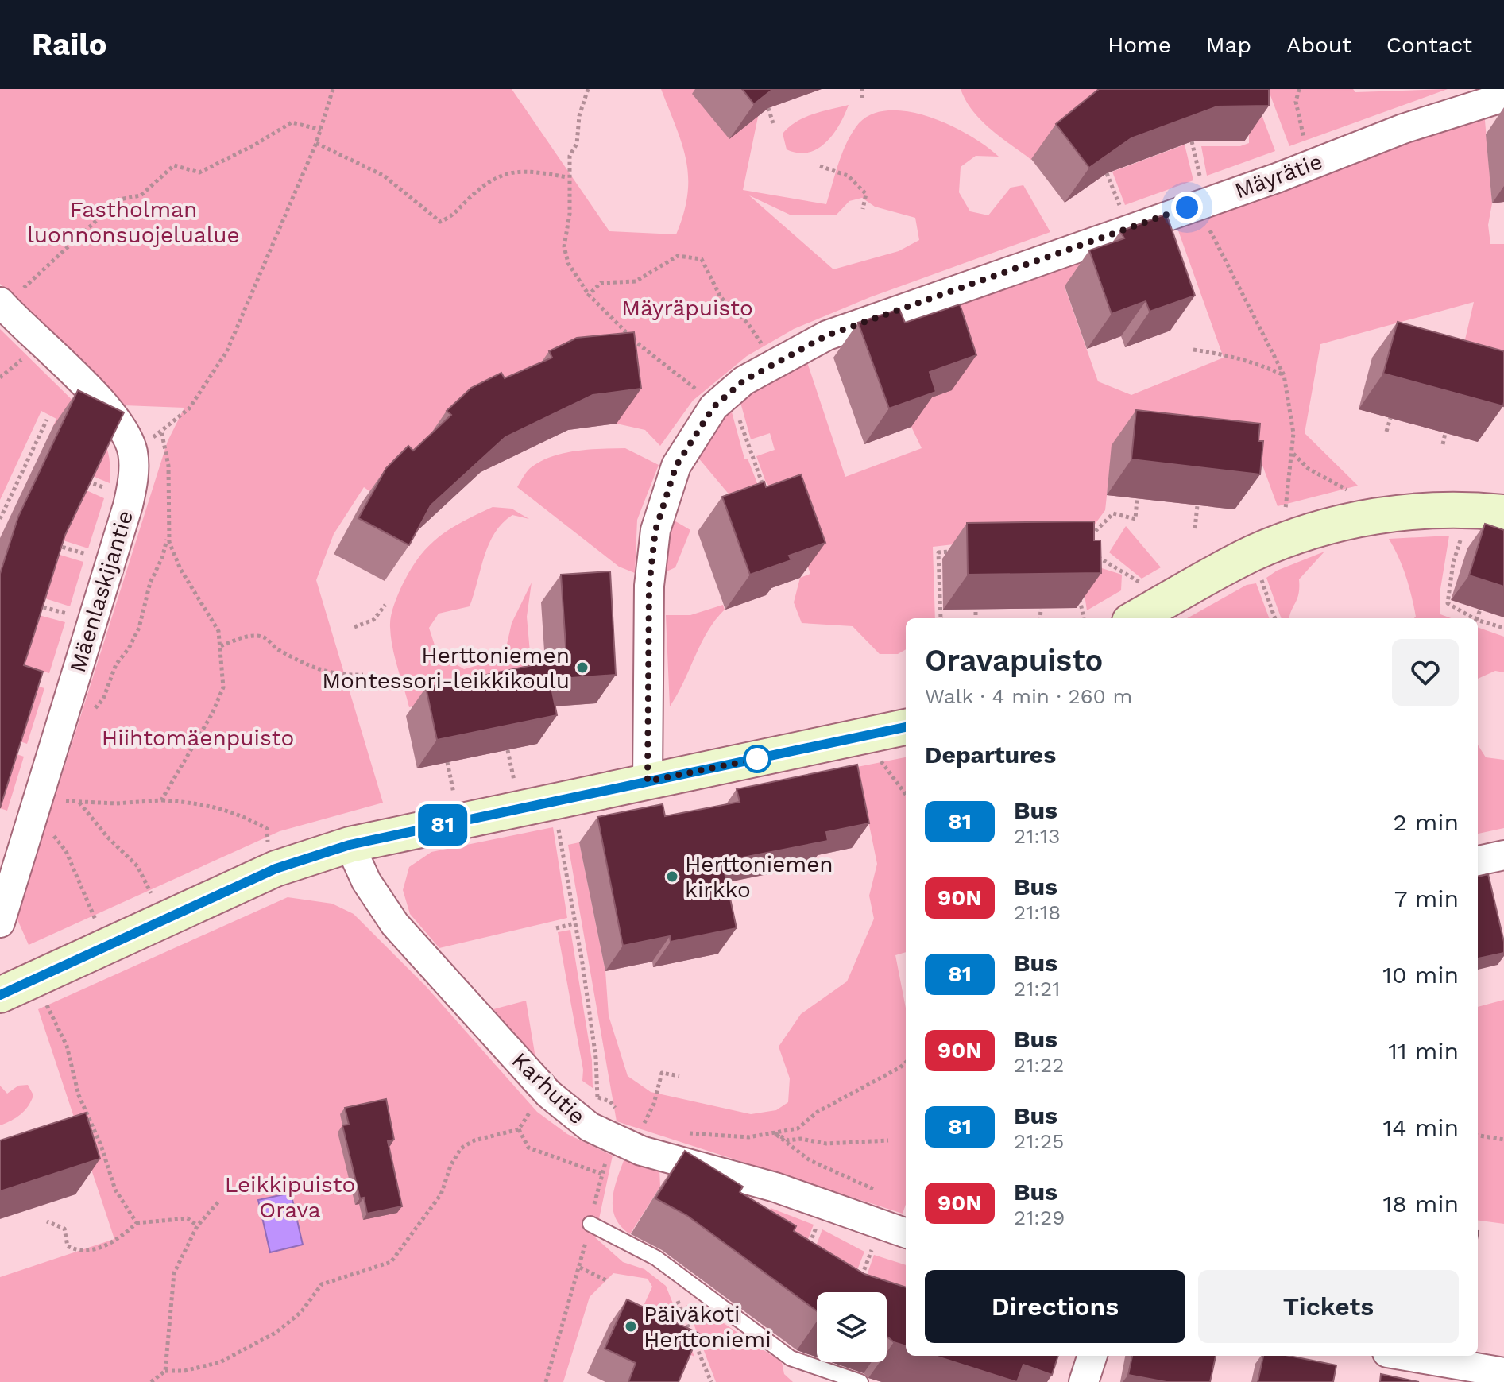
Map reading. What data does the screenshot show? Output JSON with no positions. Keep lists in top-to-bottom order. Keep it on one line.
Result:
{"streets":{"street":["Mäyrätie","Mäenlaskijantie","Karhutie"]},"parks":["Fastholman luonnonsuojelualue","Mäyräpuisto","Hiihtomäenpuisto","Leikkipuisto Orava"],"places":["Herttoniemen Montessori-leikkikoulu","Herttoniemen kirkko","Päiväkoti Herttoniemi"],"lines":["bus line 81"],"page":{"header":"Railo","nav":["Home","Map","About","Contact"],"on_map":"81","heading":[["Oravapuisto","Walk · 4 min · 260 m"],"Departures"],"list":[{"mark":"81","name":"Bus","note":"21:13","value":"2 min"},{"mark":"90N","name":"Bus","note":"21:18","value":"7 min"},{"mark":"81","name":"Bus","note":"21:21","value":"10 min"},{"mark":"90N","name":"Bus","note":"21:22","value":"11 min"},{"mark":"81","name":"Bus","note":"21:25","value":"14 min"},{"mark":"90N","name":"Bus","note":"21:29","value":"18 min"}],"buttons":["Directions","Tickets"]}}
